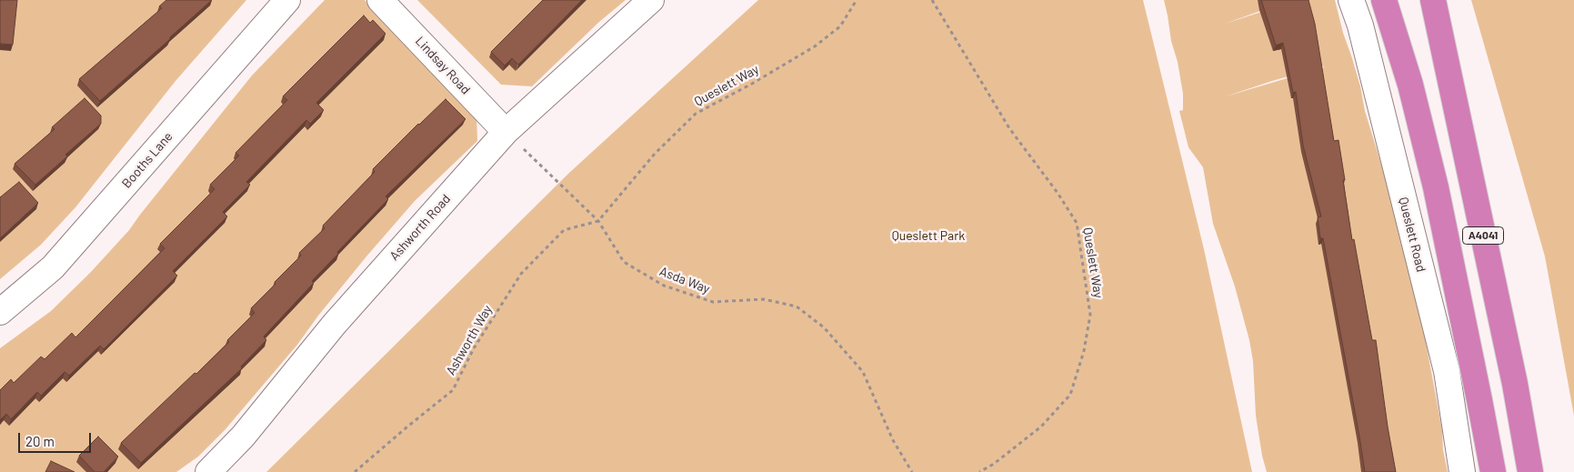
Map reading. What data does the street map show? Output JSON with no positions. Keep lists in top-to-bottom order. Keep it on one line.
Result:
{"streets":{"highway":["A4041"],"street":["Lindsay Road","Booths Lane","Ashworth Road","Queslett Road"],"path":["Queslett Way","Asda Way","Ashworth Way"]},"crossings":[["Lindsay Road","Ashworth Road"],["Lindsay Road","Asda Way"],["Queslett Way","Asda Way"],["Queslett Way","Ashworth Way"],["Ashworth Road","Asda Way"],["Asda Way","Ashworth Way"]],"parks":["Queslett Park"],"scale_bar":"20 m"}
